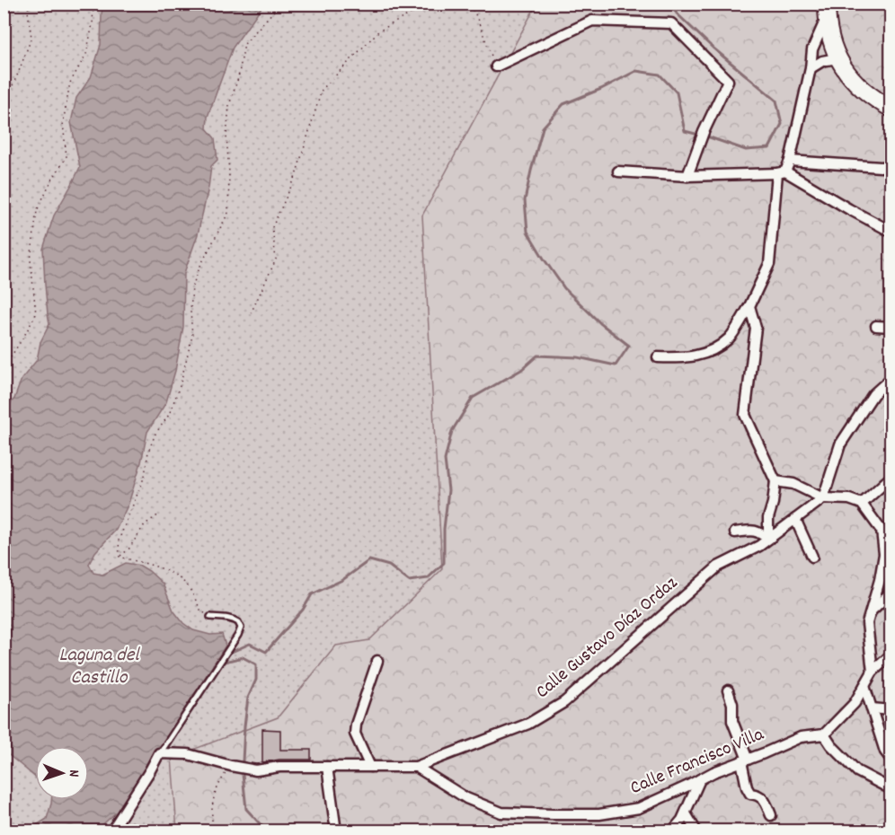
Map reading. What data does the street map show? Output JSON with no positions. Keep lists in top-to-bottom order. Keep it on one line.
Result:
{"streets":{"street":["Calle Gustavo Díaz Ordaz","Calle Francisco Villa"]},"crossings":[["Calle Gustavo Díaz Ordaz","Calle Francisco Villa"]],"water":["Laguna del Castillo"],"north":"right"}
